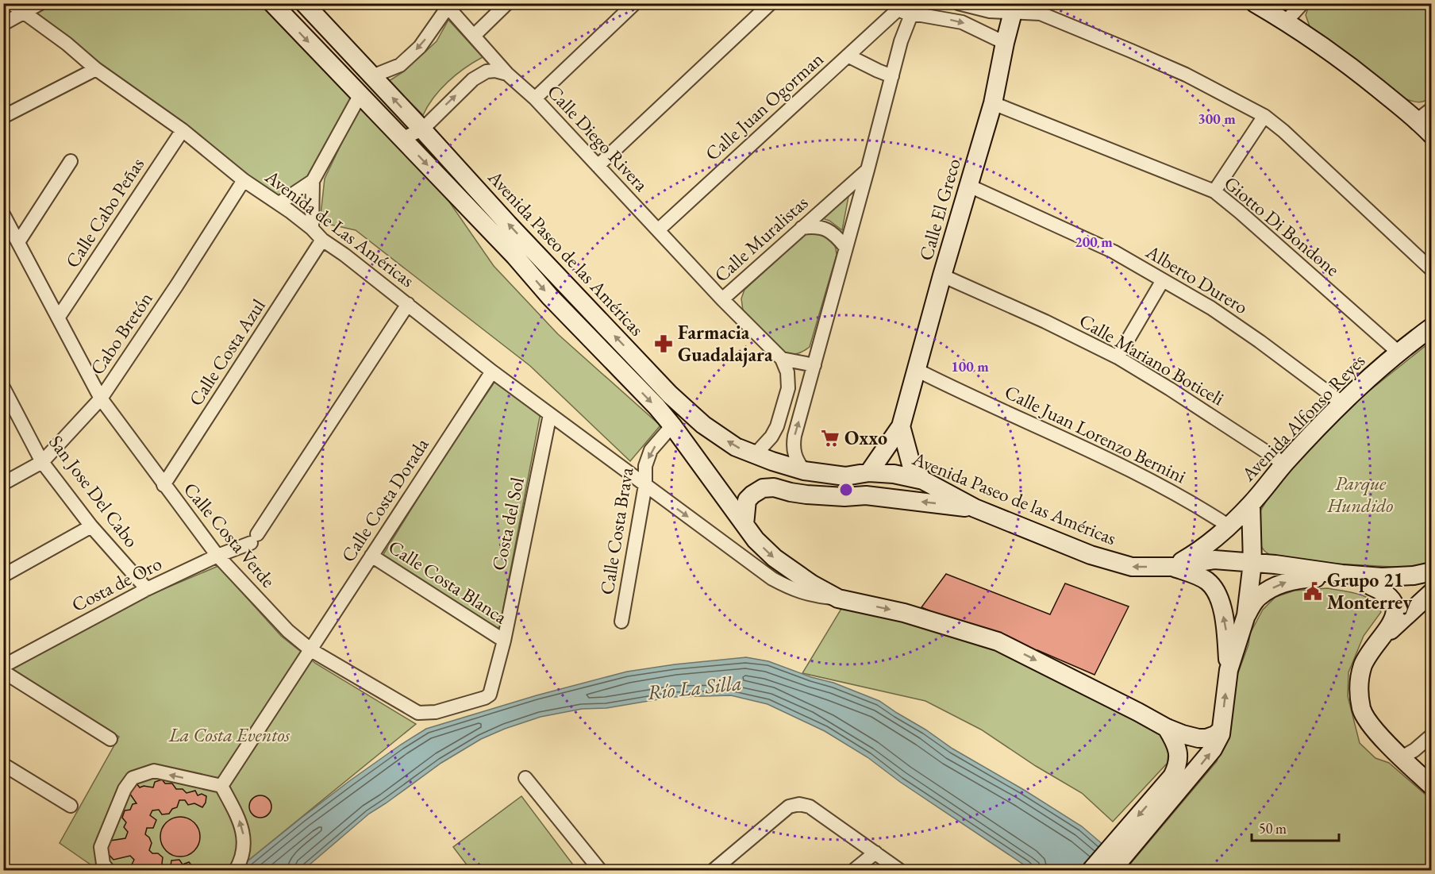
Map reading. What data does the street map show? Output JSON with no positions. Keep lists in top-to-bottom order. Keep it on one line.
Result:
{"streets":{"street":["Calle Juan Ogorman","Calle Diego Rivera","Calle El Greco","Calle Cabo Peñas","Giotto Di Bondone","Avenida de Las Américas","Calle Muralistas","Avenida Paseo de las Américas","Alberto Durero","Cabo Bretón","Calle Costa Azul","Calle Mariano Boticeli","Avenida Alfonso Reyes","Calle Juan Lorenzo Bernini","San Jose Del Cabo","Calle Costa Dorada","Costa del Sol","Calle Costa Brava","Calle Costa Verde","Calle Costa Blanca","Costa de Oro"]},"crossings":[["Calle Juan Ogorman","Calle Diego Rivera"],["Calle Diego Rivera","Calle Muralistas"],["Calle El Greco","Giotto Di Bondone"],["Calle El Greco","Avenida Paseo de las Américas"],["Calle El Greco","Alberto Durero"],["Calle El Greco","Calle Mariano Boticeli"],["Calle El Greco","Calle Juan Lorenzo Bernini"],["Calle Cabo Peñas","Avenida de Las Américas"],["Calle Cabo Peñas","Calle Costa Verde"],["Giotto Di Bondone","Avenida Alfonso Reyes"],["Avenida de Las Américas","Cabo Bretón"],["Avenida de Las Américas","Calle Costa Azul"],["Avenida de Las Américas","Calle Costa Dorada"],["Avenida de Las Américas","Costa del Sol"],["Avenida de Las Américas","Calle Costa Brava"],["Avenida de Las Américas","Costa de Oro"],["Avenida Paseo de las Américas","Avenida Alfonso Reyes"],["Avenida Paseo de las Américas","Calle Costa Brava"],["Alberto Durero","Avenida Alfonso Reyes"],["Cabo Bretón","San Jose Del Cabo"],["Cabo Bretón","Calle Costa Verde"],["Calle Costa Azul","Calle Costa Verde"],["Calle Mariano Boticeli","Avenida Alfonso Reyes"],["Avenida Alfonso Reyes","Calle Juan Lorenzo Bernini"],["San Jose Del Cabo","Costa de Oro"],["Calle Costa Dorada","Calle Costa Verde"],["Calle Costa Dorada","Calle Costa Blanca"],["Costa del Sol","Calle Costa Verde"],["Costa del Sol","Calle Costa Blanca"],["Calle Costa Verde","Calle Costa Blanca"],["Calle Costa Verde","Costa de Oro"]],"water":["Río La Silla"],"parks":["Parque Hundido","La Costa Eventos"],"places":{"pharmacy":["Farmacia Guadalajara"],"supermarket":["Oxxo"],"public building":["Grupo 21 Monterrey"]},"scale_bar":"50 m","rings":["300 m","200 m","100 m"]}
